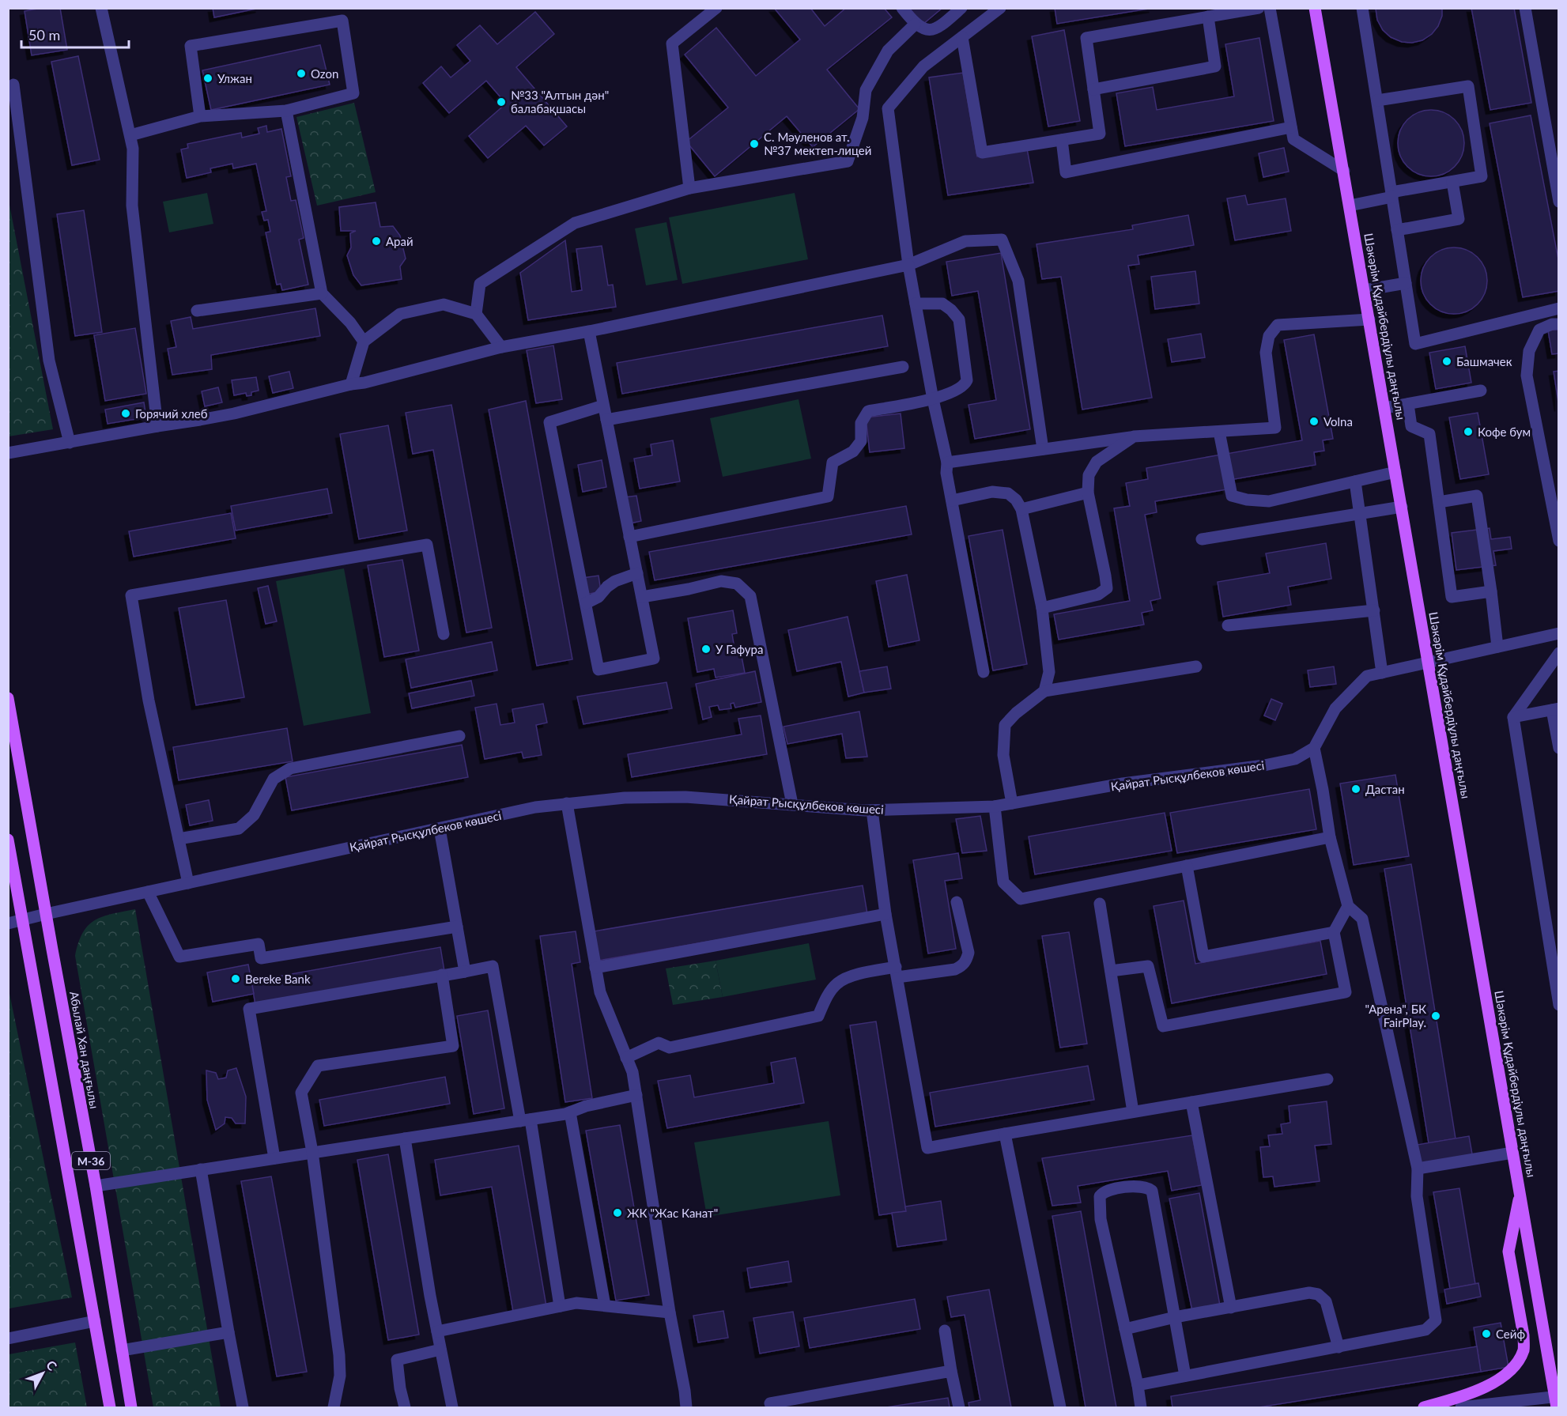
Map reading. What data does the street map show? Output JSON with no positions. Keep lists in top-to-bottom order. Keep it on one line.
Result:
{"streets":{"main road":["Шәкәрім Құдайбердіұлы даңғылы","Абылай Хан даңғылы","M-36"],"street":["Қайрат Рысқұлбеков көшесі"]},"crossings":[["Қайрат Рысқұлбеков көшесі","Абылай Хан даңғылы"],["Қайрат Рысқұлбеков көшесі","M-36"]],"places":["Ozon","Улжан","№33 \"Алтын дән\" балабақшасы","С. Мәуленов ат. №37 мектеп-лицей","Арай","Башмачек","Горячий хлеб","Volna","Кофе бум","У Гафура","Дастан","Bereke Bank","\"Арена\", БК FairPlay.","ЖК \"Жас Канат\"","Сейф"],"scale_bar":"50 m","north":"top right"}
